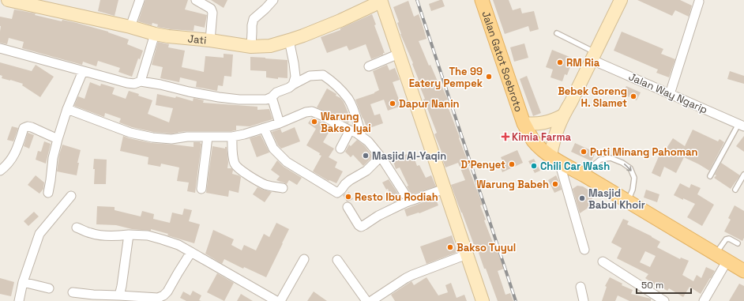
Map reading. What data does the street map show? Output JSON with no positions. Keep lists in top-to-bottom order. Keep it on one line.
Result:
{"streets":{"main road":["Jalan Gatot Soebroto"],"street":["Jati","Jalan Way Ngarip"]},"places":{"other":["RM Ria","The 99 Eatery Pempek","Bebek Goreng H. Slamet","Dapur Nanin","Warung Bakso Iyai","Puti Minang Pahoman","Masjid Al-Yaqin","D'Penyet","Chili Car Wash","Warung Babeh","Resto Ibu Rodiah","Masjid Babul Khoir","Bakso Tuyul"],"health":["Kimia Farma"]},"scale_bar":"50 m"}
